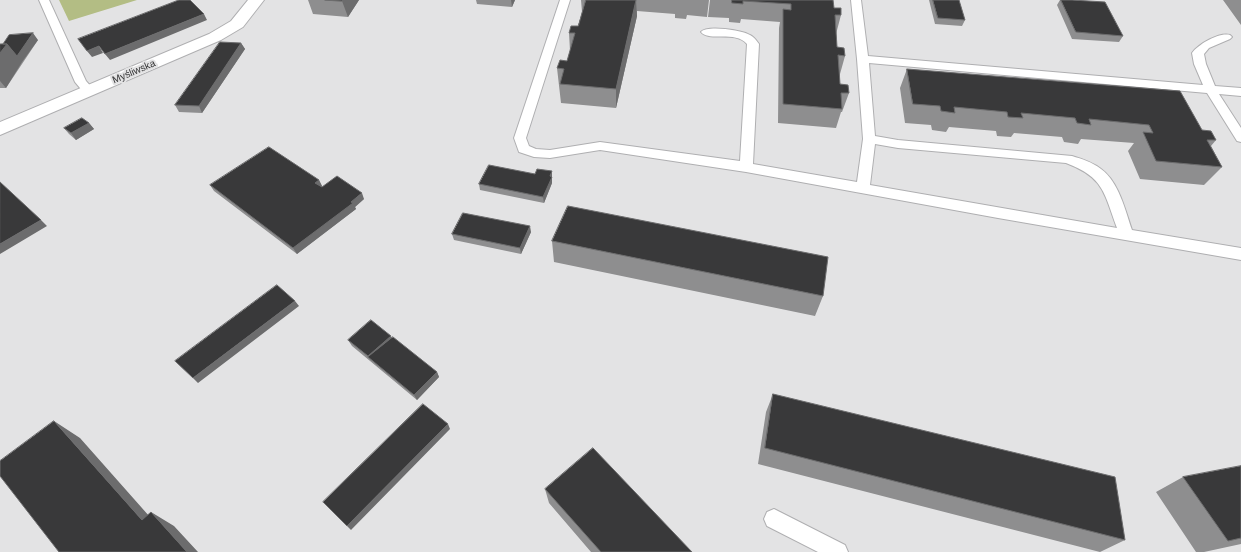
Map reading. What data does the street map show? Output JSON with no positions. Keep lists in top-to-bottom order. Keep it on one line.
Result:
{"streets":{"street":["Myśliwska"]}}
